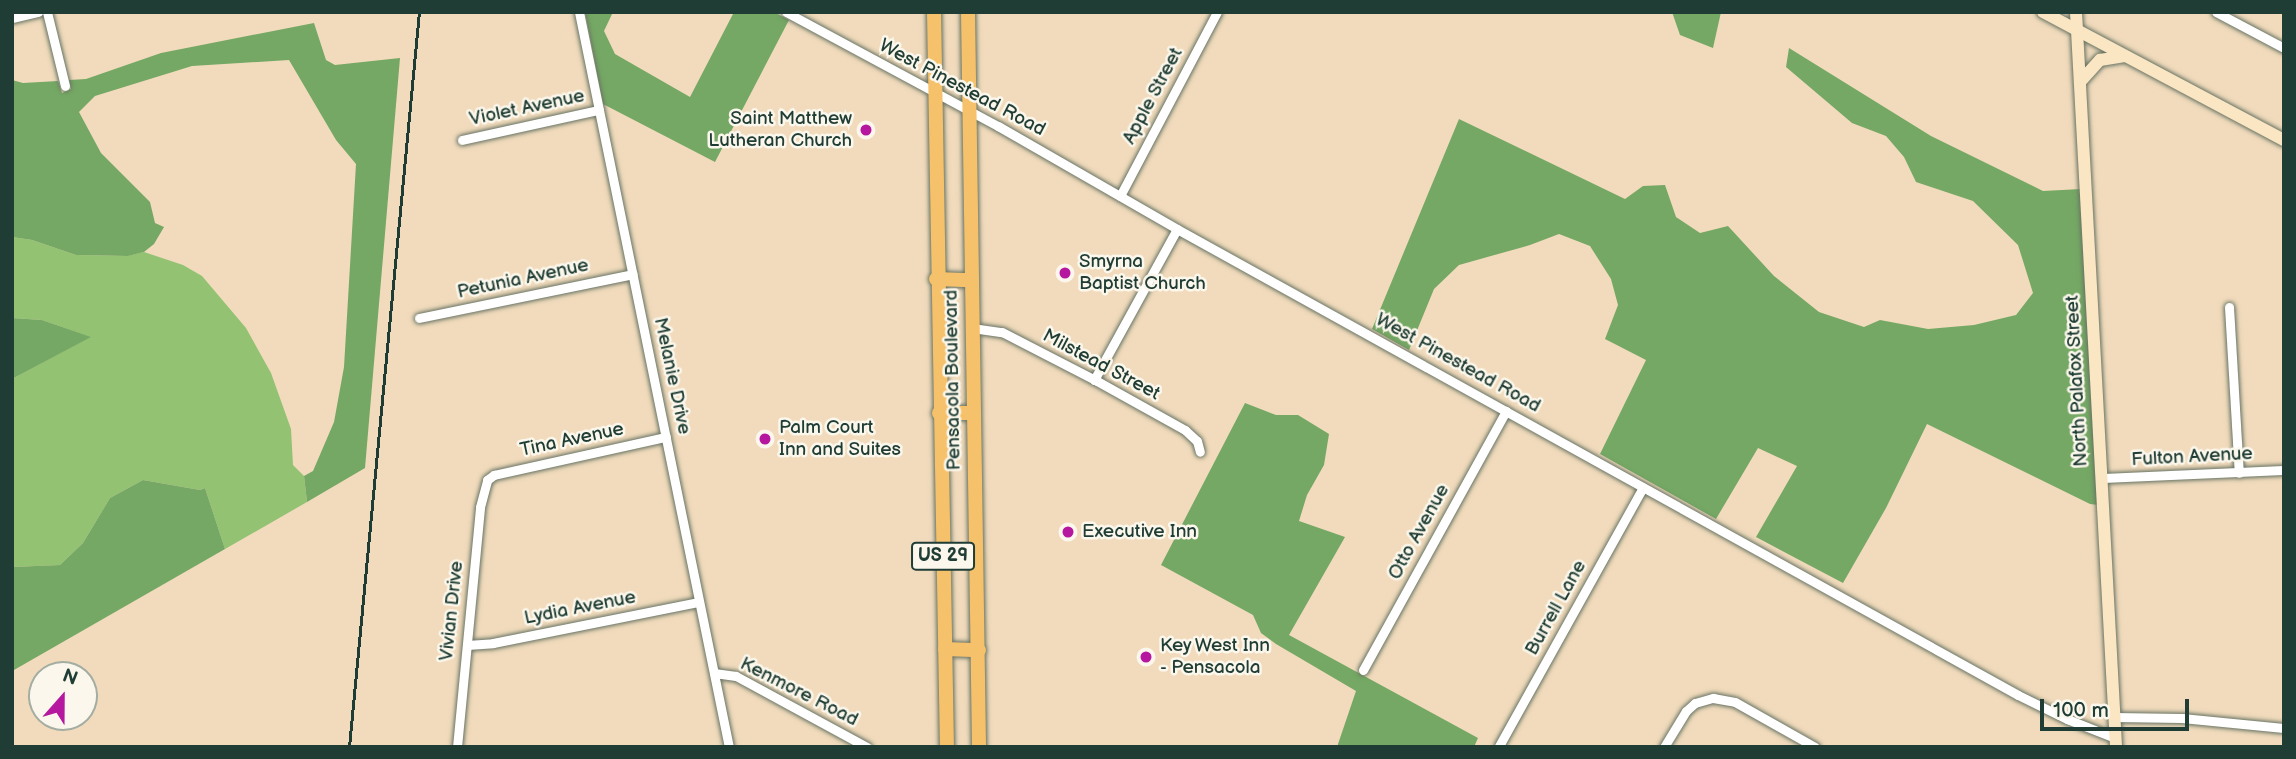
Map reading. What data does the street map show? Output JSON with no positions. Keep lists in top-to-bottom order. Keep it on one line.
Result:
{"streets":{"main road":["Pensacola Boulevard","North Palafox Street","US 29"],"street":["West Pinestead Road","Apple Street","Violet Avenue","Petunia Avenue","Milstead Street","Melanie Drive","Tina Avenue","Fulton Avenue","Otto Avenue","Lydia Avenue","Burrell Lane","Vivian Drive","Kenmore Road"]},"crossings":[["West Pinestead Road","Apple Street"],["West Pinestead Road","Pensacola Boulevard"],["West Pinestead Road","North Palafox Street"],["West Pinestead Road","Otto Avenue"],["West Pinestead Road","Burrell Lane"],["Violet Avenue","Melanie Drive"],["Petunia Avenue","Melanie Drive"],["Milstead Street","Pensacola Boulevard"],["Melanie Drive","Tina Avenue"],["Melanie Drive","Lydia Avenue"],["Melanie Drive","Kenmore Road"],["North Palafox Street","Fulton Avenue"],["Tina Avenue","Vivian Drive"],["Lydia Avenue","Vivian Drive"]],"places":["Saint Matthew Lutheran Church","Smyrna Baptist Church","Palm Court Inn and Suites","Executive Inn","Key West Inn - Pensacola"],"scale_bar":"100 m","north":"top"}
